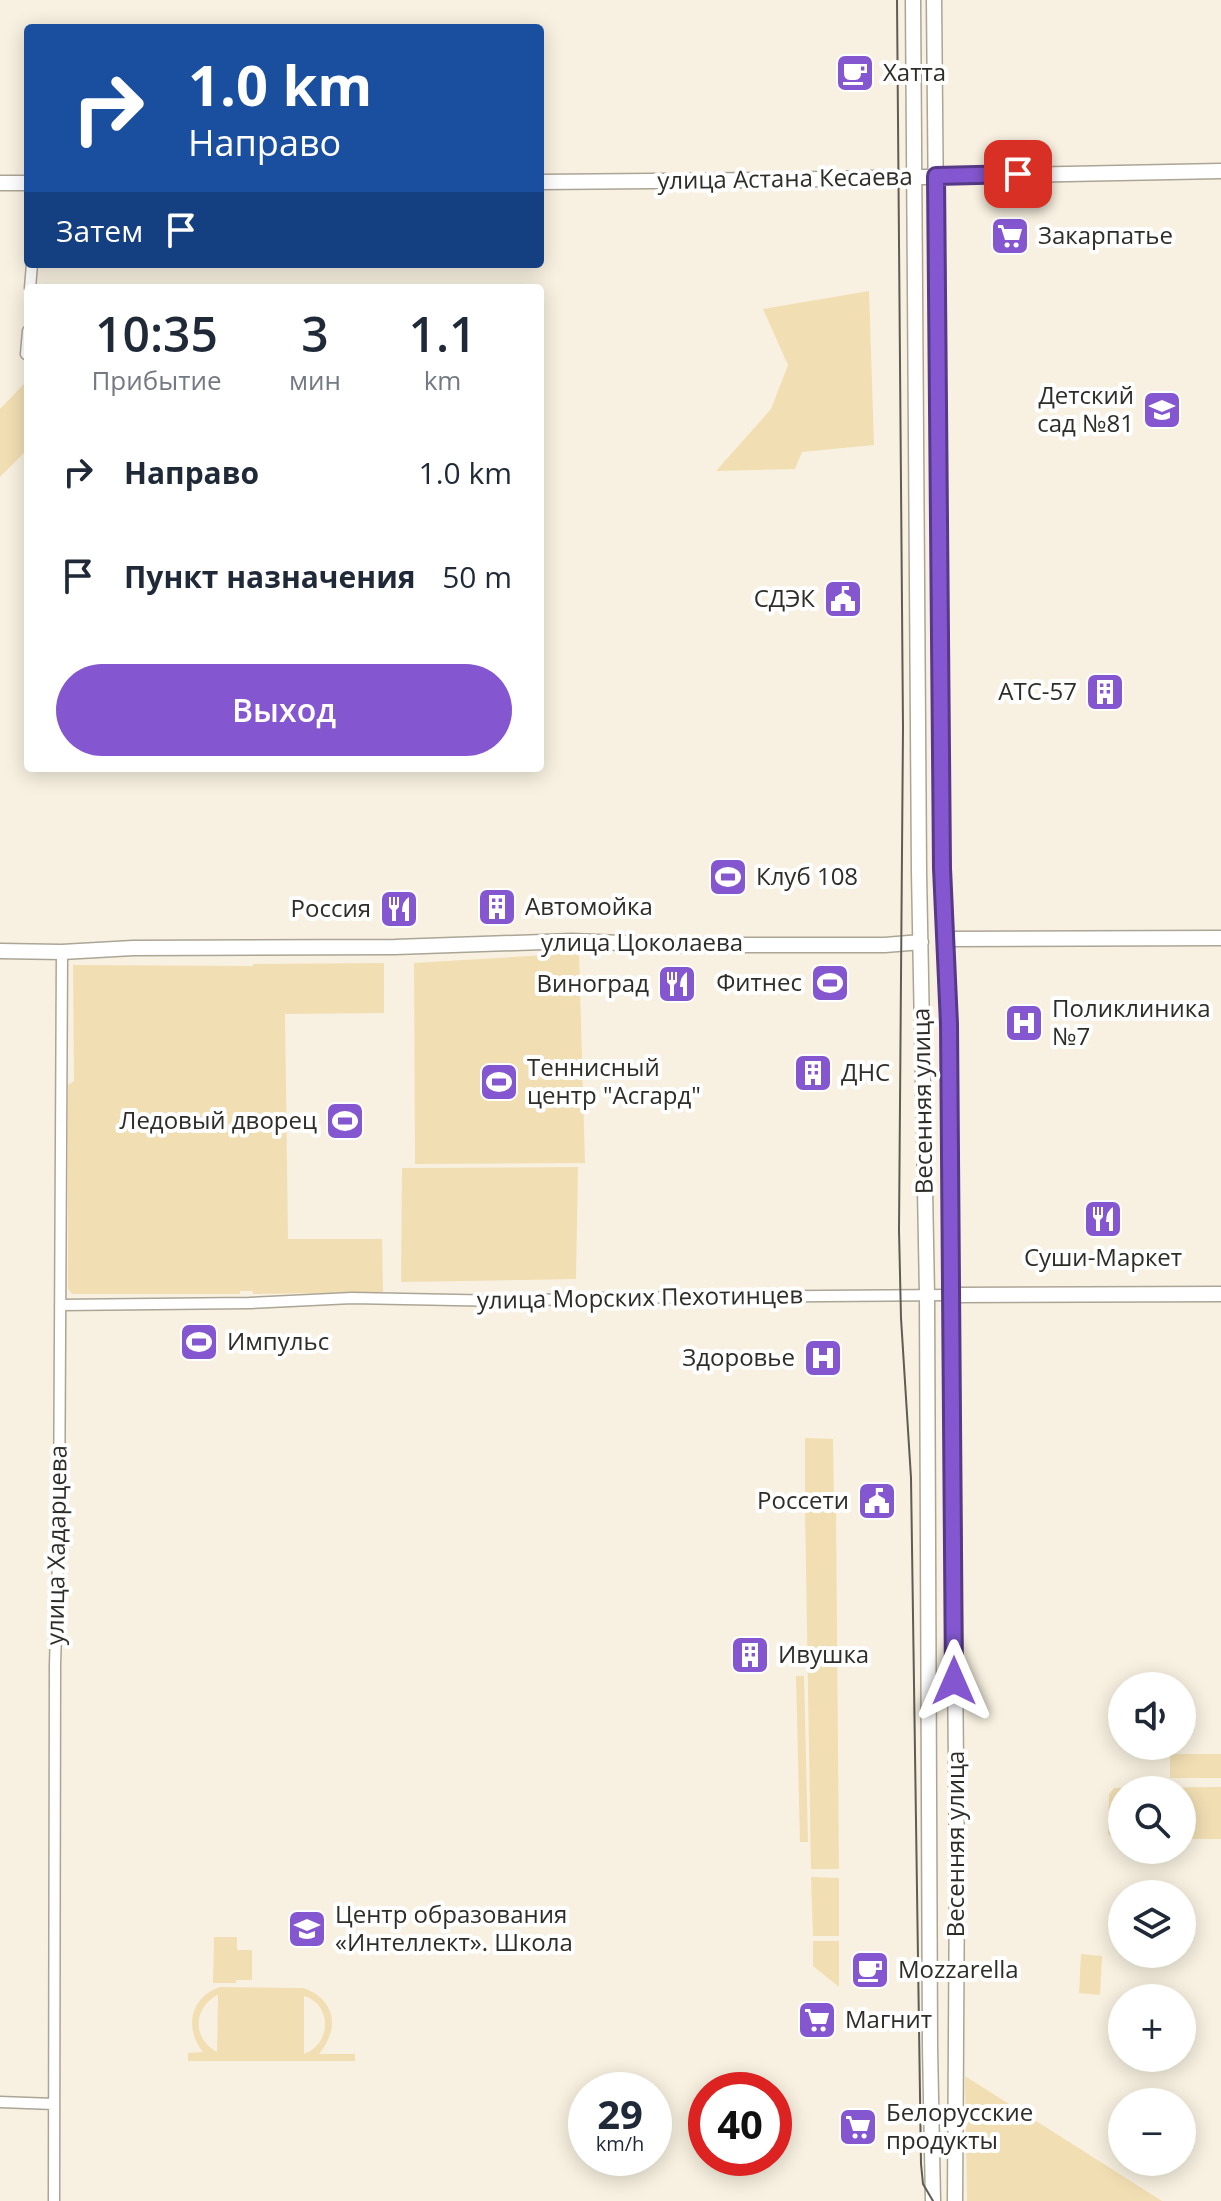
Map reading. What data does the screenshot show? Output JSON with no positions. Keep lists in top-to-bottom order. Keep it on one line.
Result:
{"streets":{"street":["улица Астана Кесаева","улица Цоколаева","Весенняя улица","улица Морских Пехотинцев","улица Хадарцева"]},"crossings":[["улица Астана Кесаева","Весенняя улица"],["улица Цоколаева","Весенняя улица"],["улица Цоколаева","улица Хадарцева"],["Весенняя улица","улица Морских Пехотинцев"],["улица Морских Пехотинцев","улица Хадарцева"]],"places":{"cafe":["Хатта","Mozzarella"],"supermarket":["Закарпатье","Магнит","Белорусские продукты"],"school or university":["Детский сад №81","Центр образования «Интеллект». Школа"],"public building":["СДЭК","Россети"],"building":["АТС-57","Автомойка","ДНС","Ивушка"],"sports":["Клуб 108","Фитнес","Теннисный центр \"Асгард\"","Ледовый дворец","Импульс"],"restaurant":["Россия","Виноград","Суши-Маркет"],"hospital":["Поликлиника №7","Здоровье"]},"page":{"turn":["1.0 km","Направо"],"then":"Затем","eta":["10:35","Прибытие","3","мин","1.1","km"],"list":[{"name":"Направо","value":"1.0 km"},{"name":"Пункт назначения","value":"50 m"}],"buttons":"Выход","map_buttons":["+","−"],"speed":"29 km/h","limit":"40"}}
